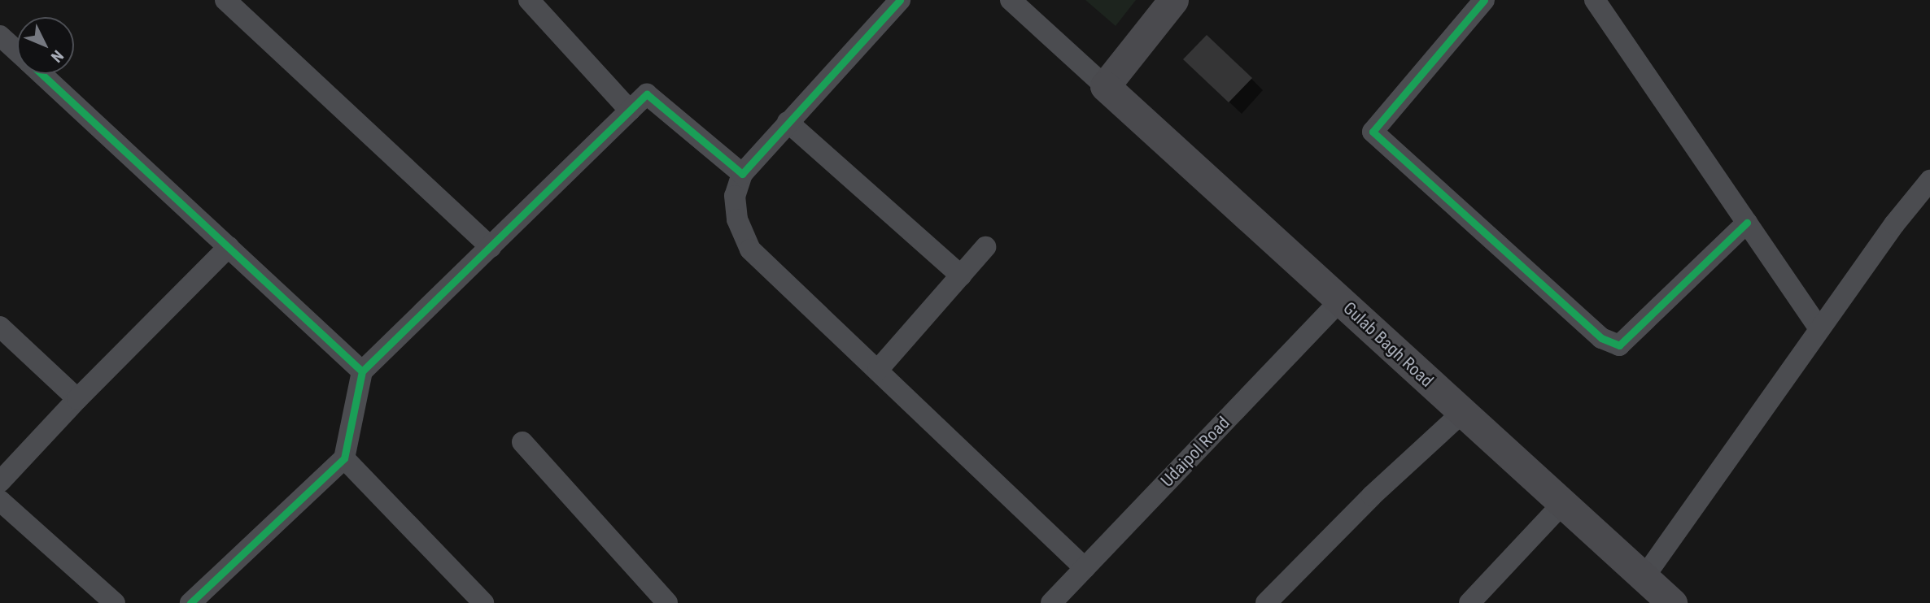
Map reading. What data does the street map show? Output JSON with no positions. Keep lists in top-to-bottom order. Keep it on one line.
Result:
{"streets":{"main road":["Gulab Bagh Road"],"street":["Udaipol Road"]},"crossings":[["Gulab Bagh Road","Udaipol Road"]],"north":"bottom right"}
